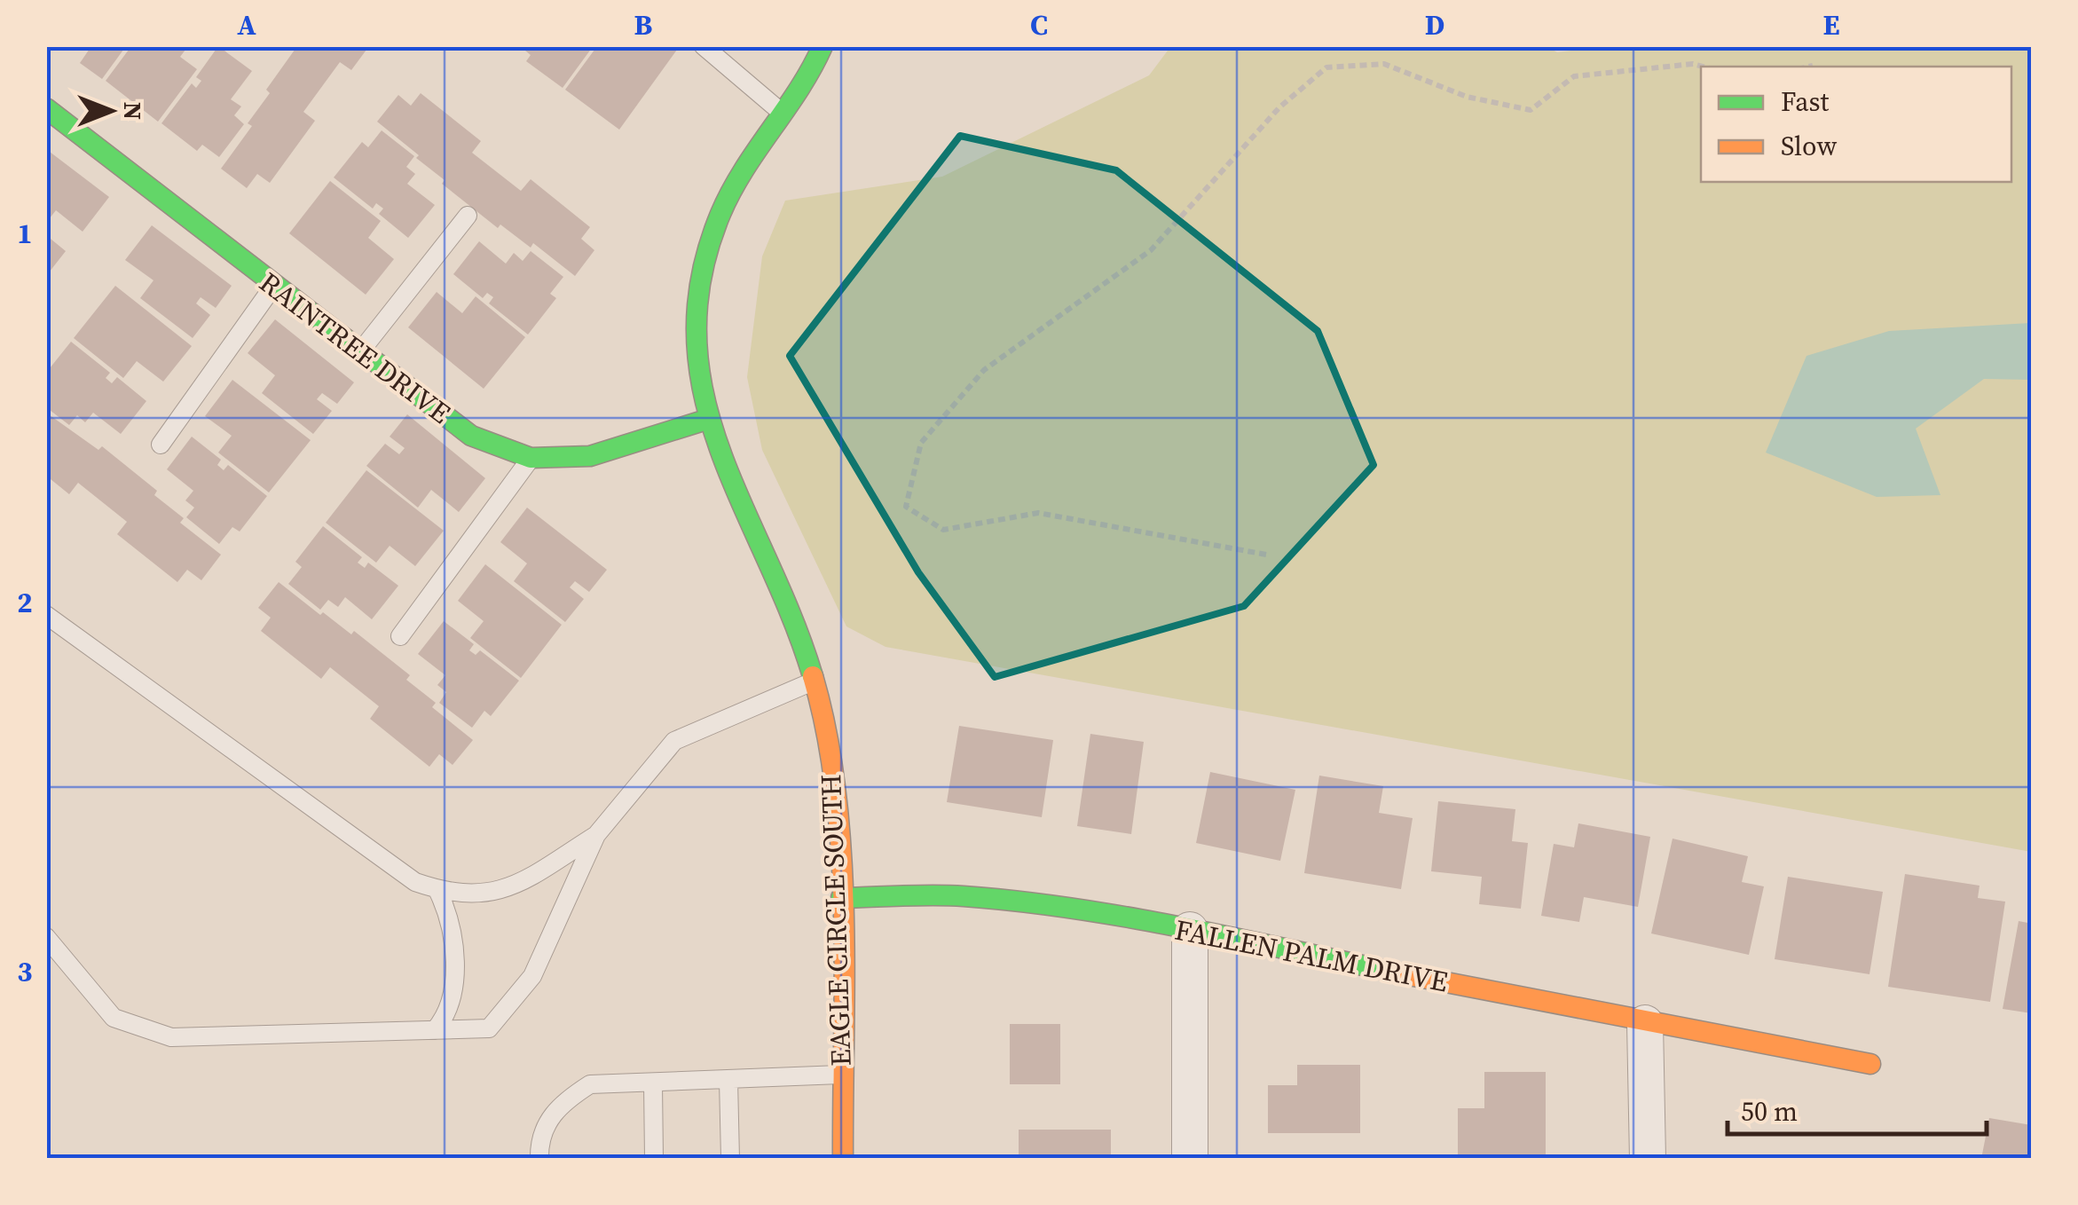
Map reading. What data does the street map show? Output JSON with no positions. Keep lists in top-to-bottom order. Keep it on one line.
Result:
{"streets":{"street":["RAINTREE DRIVE","EAGLE CIRCLE SOUTH","FALLEN PALM DRIVE"]},"crossings":[["RAINTREE DRIVE","EAGLE CIRCLE SOUTH"],["EAGLE CIRCLE SOUTH","FALLEN PALM DRIVE"]],"legend":["Fast","Slow"],"scale_bar":"50 m","north":"right","grid":{"columns":["A","B","C","D","E"],"rows":["1","2","3"]}}
